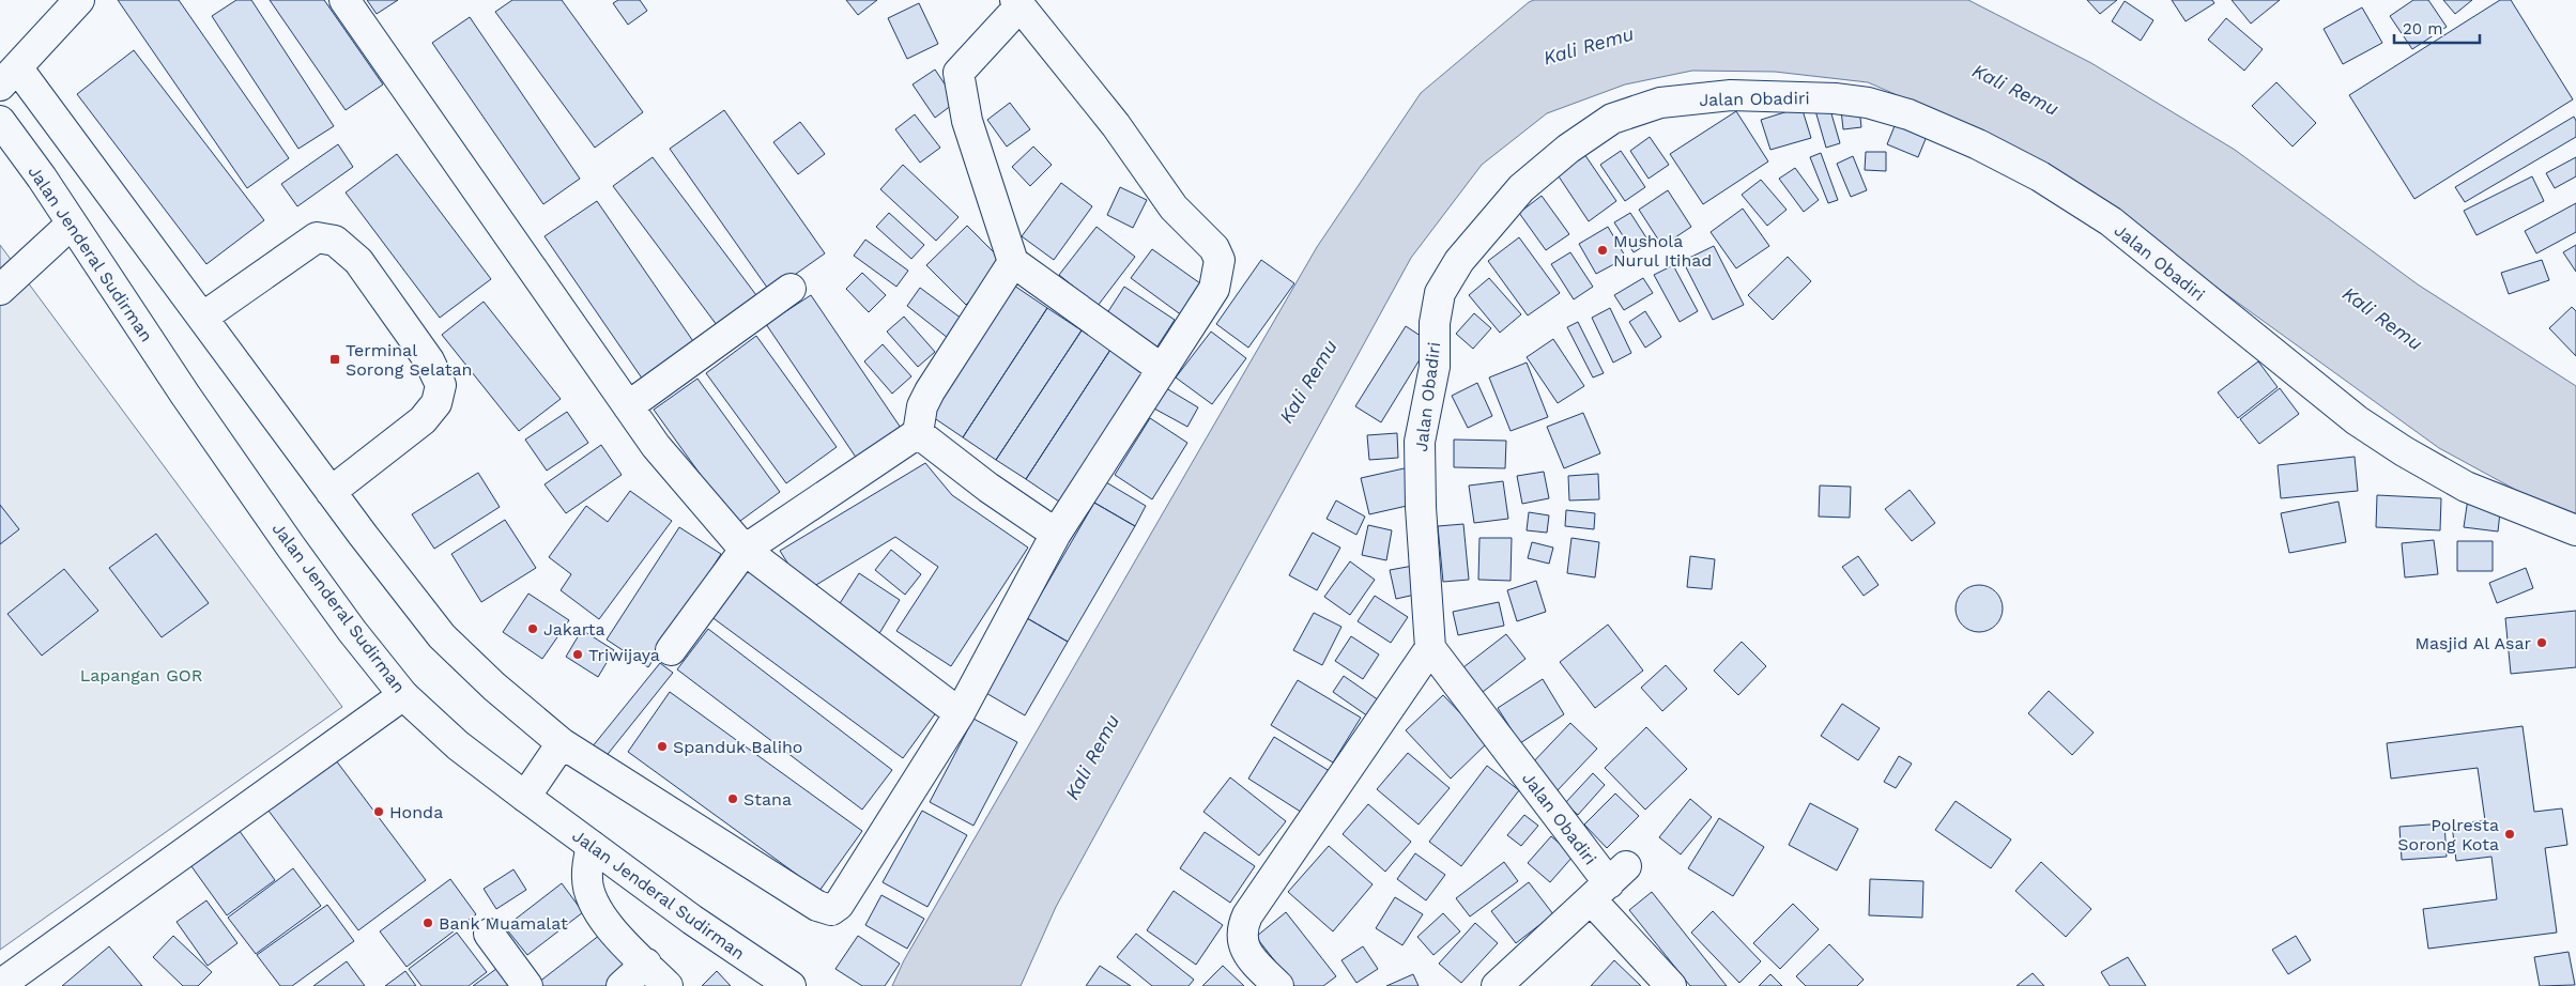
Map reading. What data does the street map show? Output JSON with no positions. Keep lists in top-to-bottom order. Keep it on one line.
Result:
{"streets":{"street":["Jalan Obadiri","Jalan Jenderal Sudirman"]},"water":["Kali Remu"],"parks":["Lapangan GOR"],"places":{"other":["Mushola Nurul Itihad","Jakarta","Masjid Al Asar","Triwijaya","Spanduk Baliho","Stana","Honda","Polresta Sorong Kota","Bank Muamalat"],"transit":["Terminal Sorong Selatan"]},"scale_bar":"20 m"}
